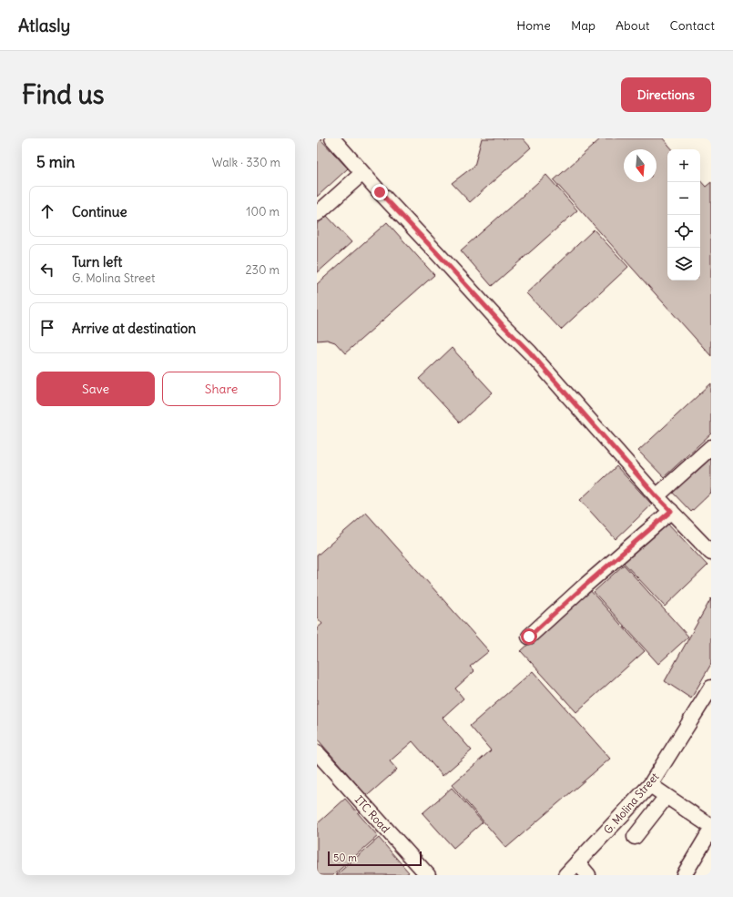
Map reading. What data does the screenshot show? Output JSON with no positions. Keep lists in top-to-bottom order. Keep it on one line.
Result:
{"streets":{"street":["G. Molina Street","ITC Road"]},"scale_bar":"50 m","north":"bottom","page":{"header":"Atlasly","nav":["Home","Map","About","Contact"],"buttons":["Directions",["Save","Share"]],"title":"Find us","heading":["5 min","Walk · 330 m"],"map_buttons":["+","−"],"list":[["Continue","100 m"],["Turn left","G. Molina Street","230 m"],"Arrive at destination"],"scale":"50 m"}}
